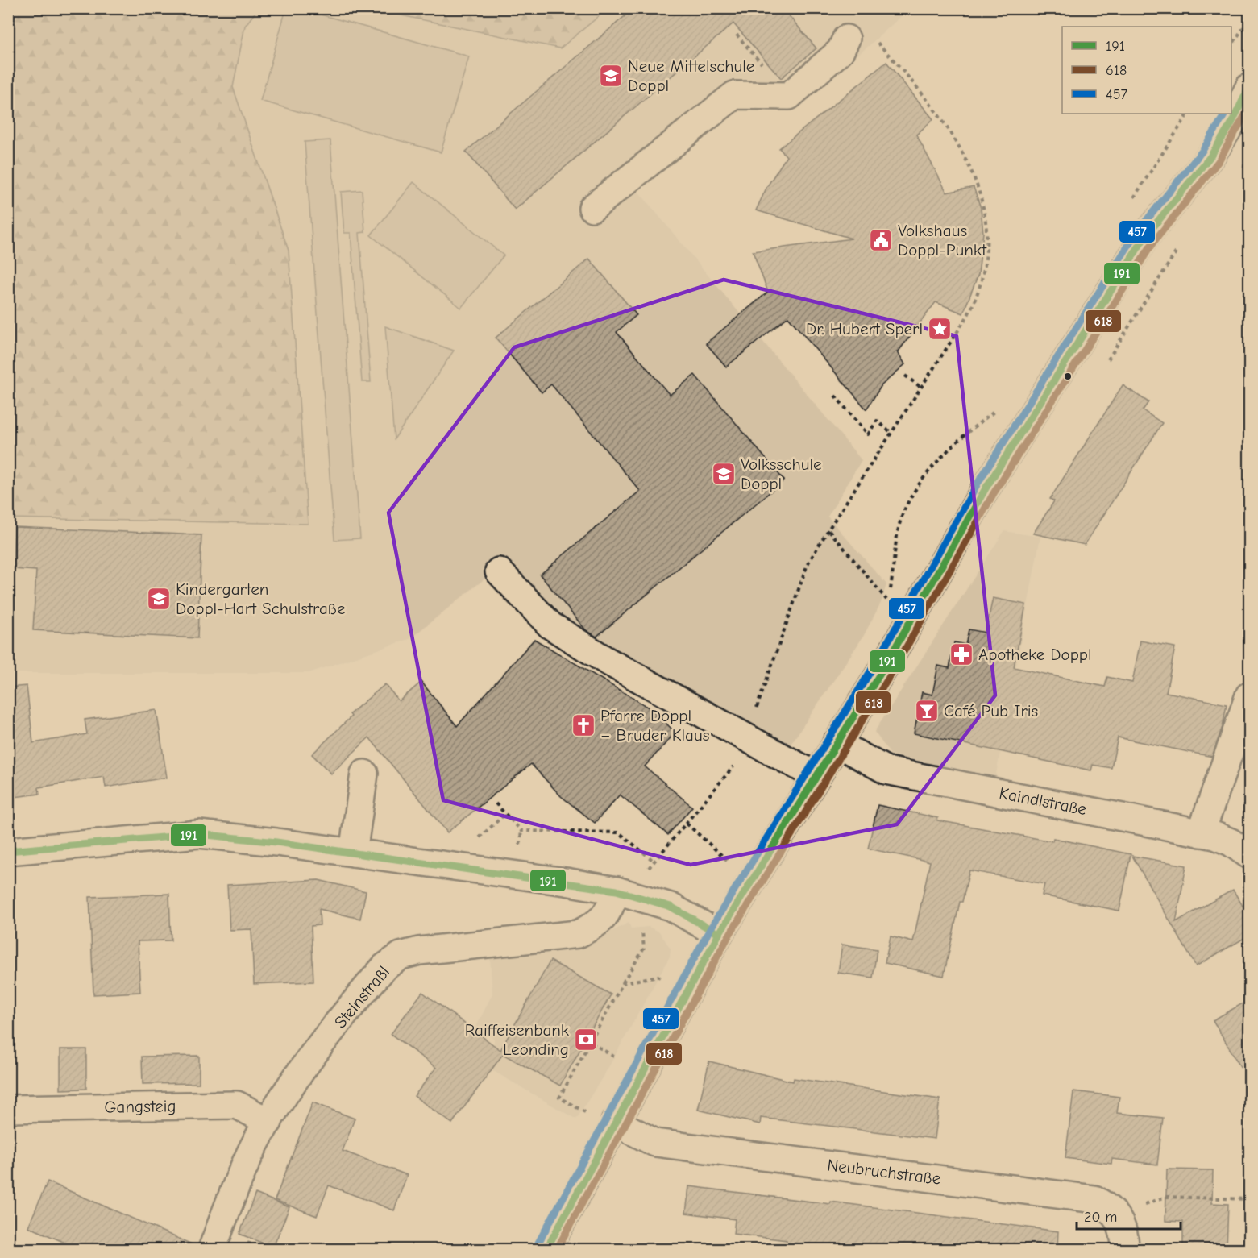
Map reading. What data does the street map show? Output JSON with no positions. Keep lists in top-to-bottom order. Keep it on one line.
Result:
{"streets":{"street":["Kaindlstraße","Steinstraßl","Gangsteig","Neubruchstraße"]},"crossings":[["Steinstraßl","Gangsteig"]],"places":{"school or university":["Neue Mittelschule Doppl","Volksschule Doppl","Kindergarten Doppl-Hart Schulstraße"],"public building":["Volkshaus Doppl-Punkt"],"place":["Dr. Hubert Sperl"],"pharmacy":["Apotheke Doppl"],"bar":["Café Pub Iris"],"church":["Pfarre Doppl – Bruder Klaus"],"bank":["Raiffeisenbank Leonding"]},"lines":["transit line 191","transit line 618","transit line 457"],"legend":["191","618","457"],"scale_bar":"20 m"}
